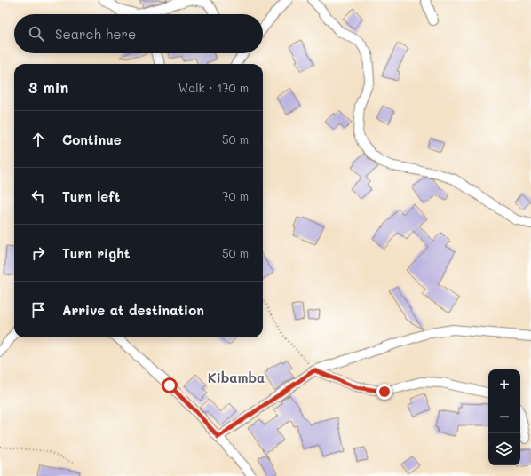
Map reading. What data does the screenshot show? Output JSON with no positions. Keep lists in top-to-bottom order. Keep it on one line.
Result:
{"districts":["Kibamba"],"page":{"search":"Search here","heading":["3 min","Walk · 170 m"],"list":[["Continue","50 m"],["Turn left","70 m"],["Turn right","50 m"],"Arrive at destination"],"map_buttons":["+","−"]}}
